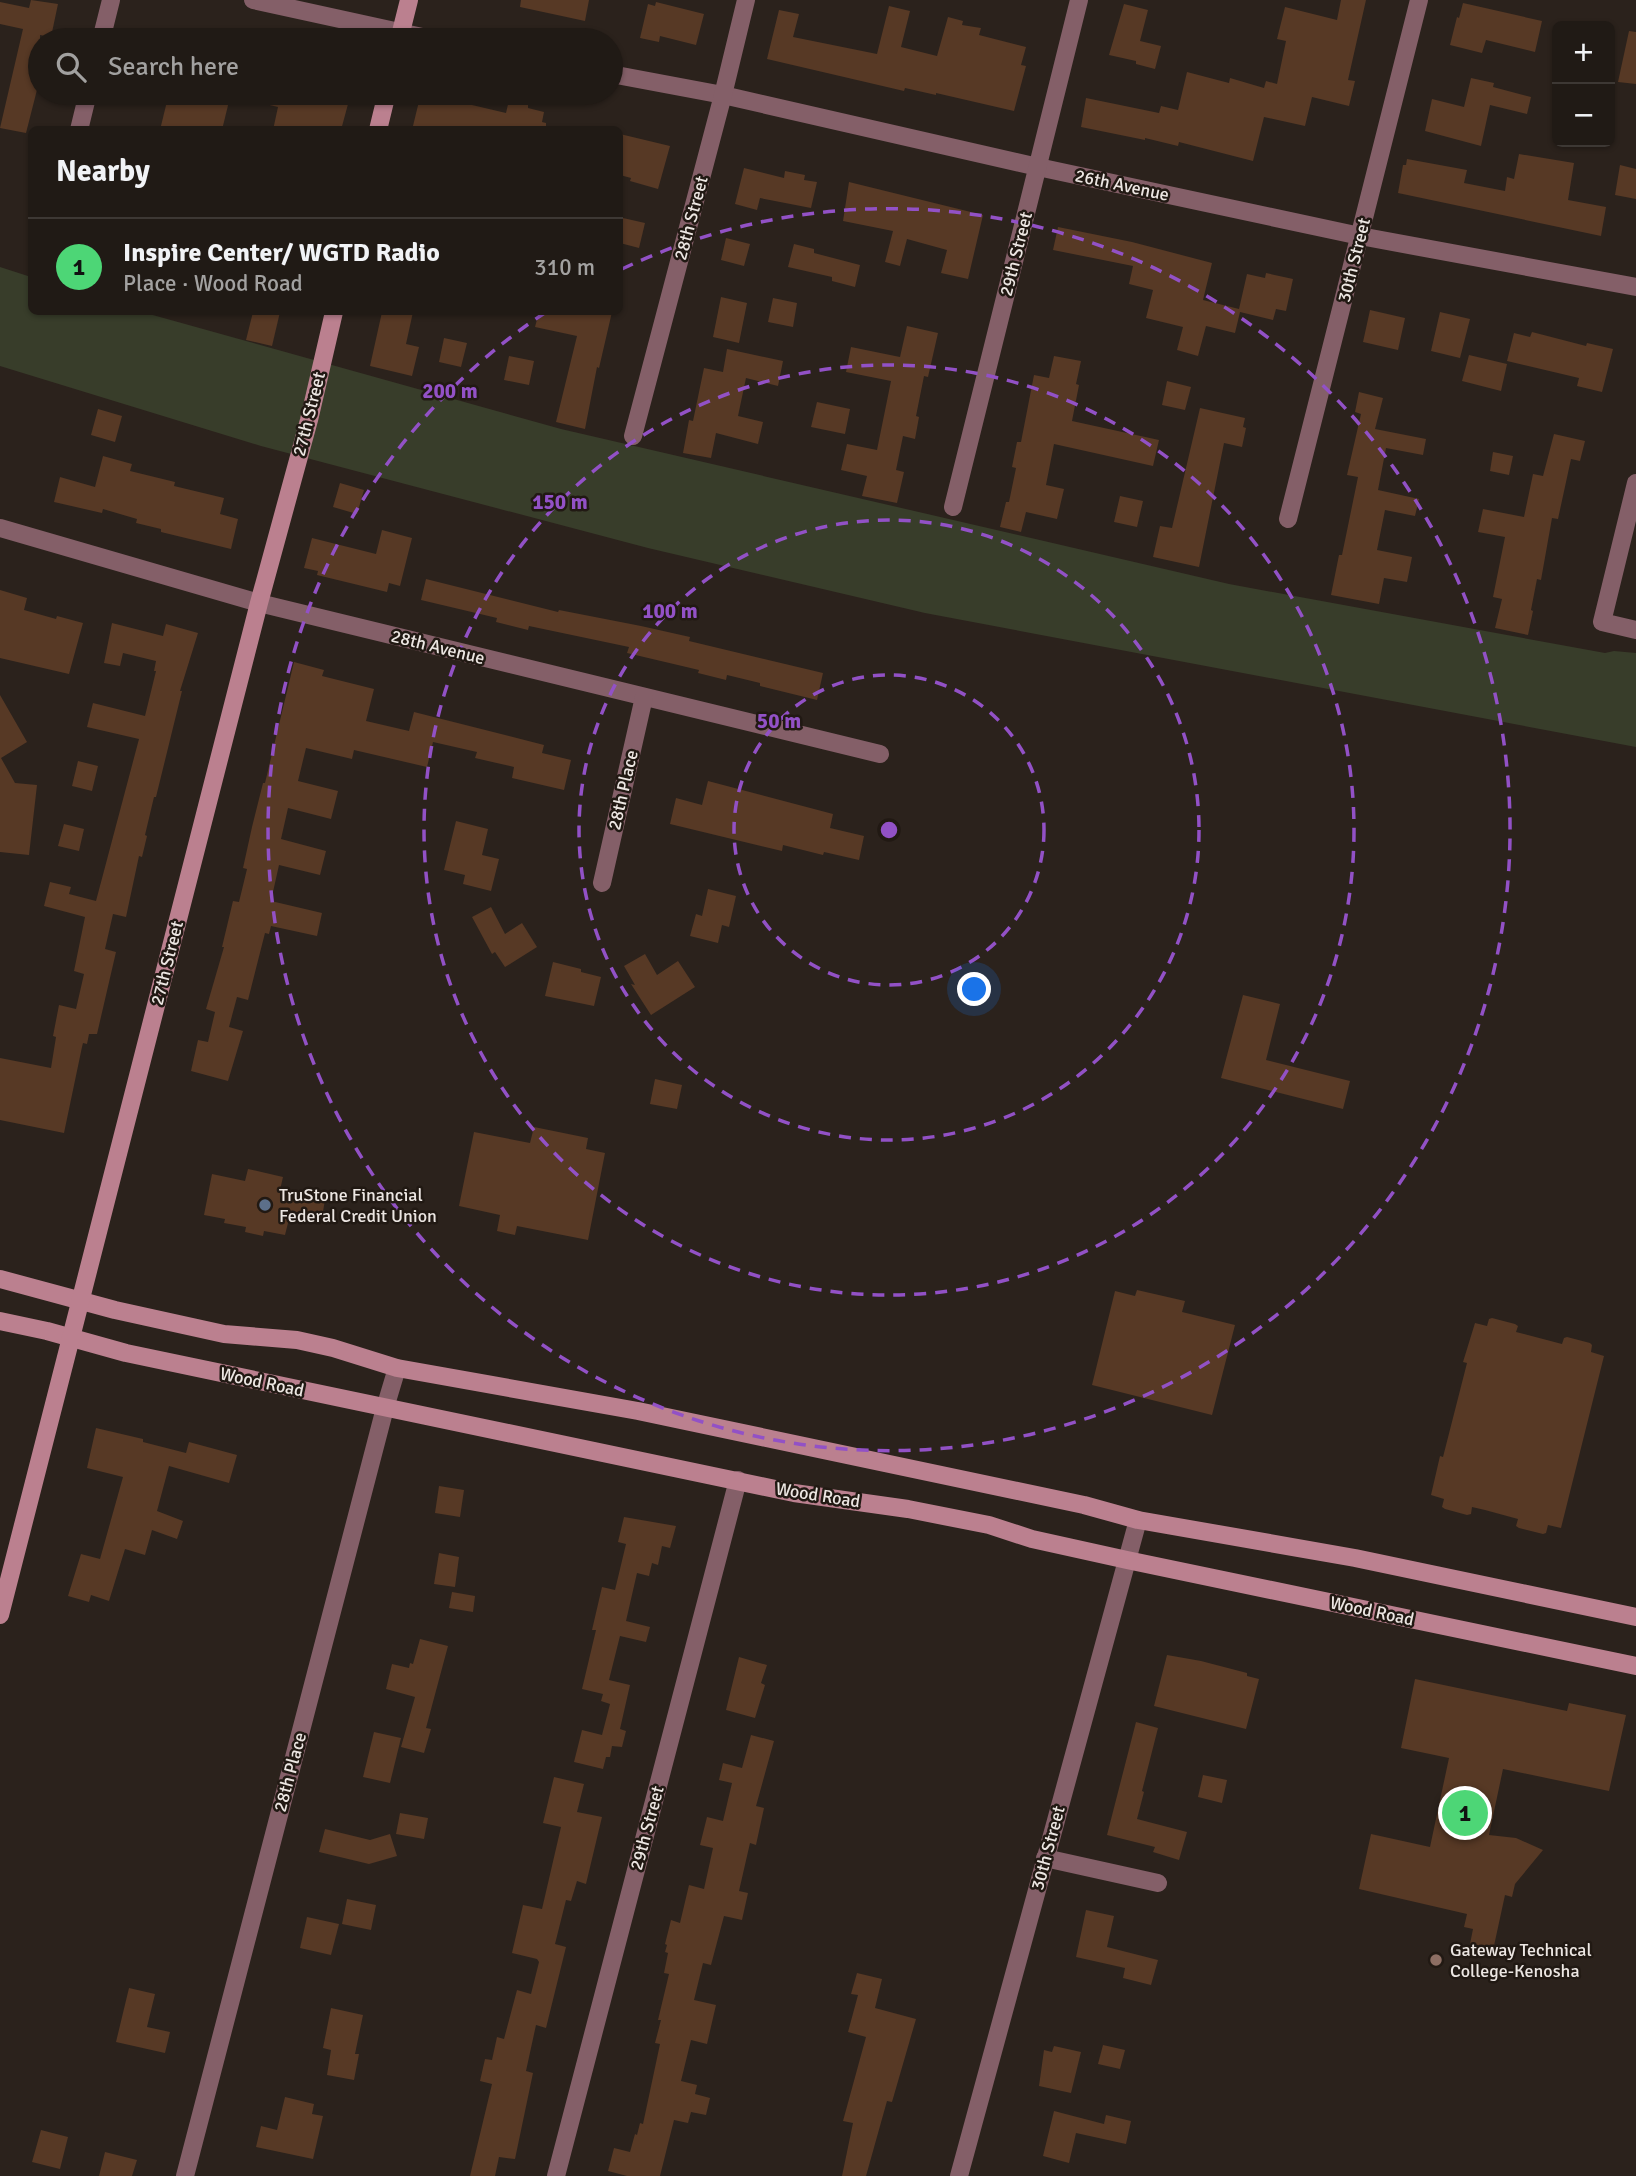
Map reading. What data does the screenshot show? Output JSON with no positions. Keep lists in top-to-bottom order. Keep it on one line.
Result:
{"streets":{"street":["26th Avenue","28th Street","29th Street","30th Street","27th Street","28th Avenue","28th Place","Wood Road"]},"crossings":[["26th Avenue","28th Street"],["26th Avenue","29th Street"],["26th Avenue","30th Street"],["29th Street","Wood Road"],["30th Street","Wood Road"],["27th Street","28th Avenue"],["27th Street","Wood Road"],["28th Avenue","28th Place"],["28th Place","Wood Road"]],"places":["TruStone Financial Federal Credit Union","Gateway Technical College-Kenosha"],"page":{"map_buttons":["+","−"],"search":"Search here","heading":"Nearby","list":[{"mark":"1","name":"Inspire Center/ WGTD Radio","note":"Place · Wood Road","value":"310 m"}],"pins":"1"},"rings":["200 m","150 m","100 m","50 m"]}
